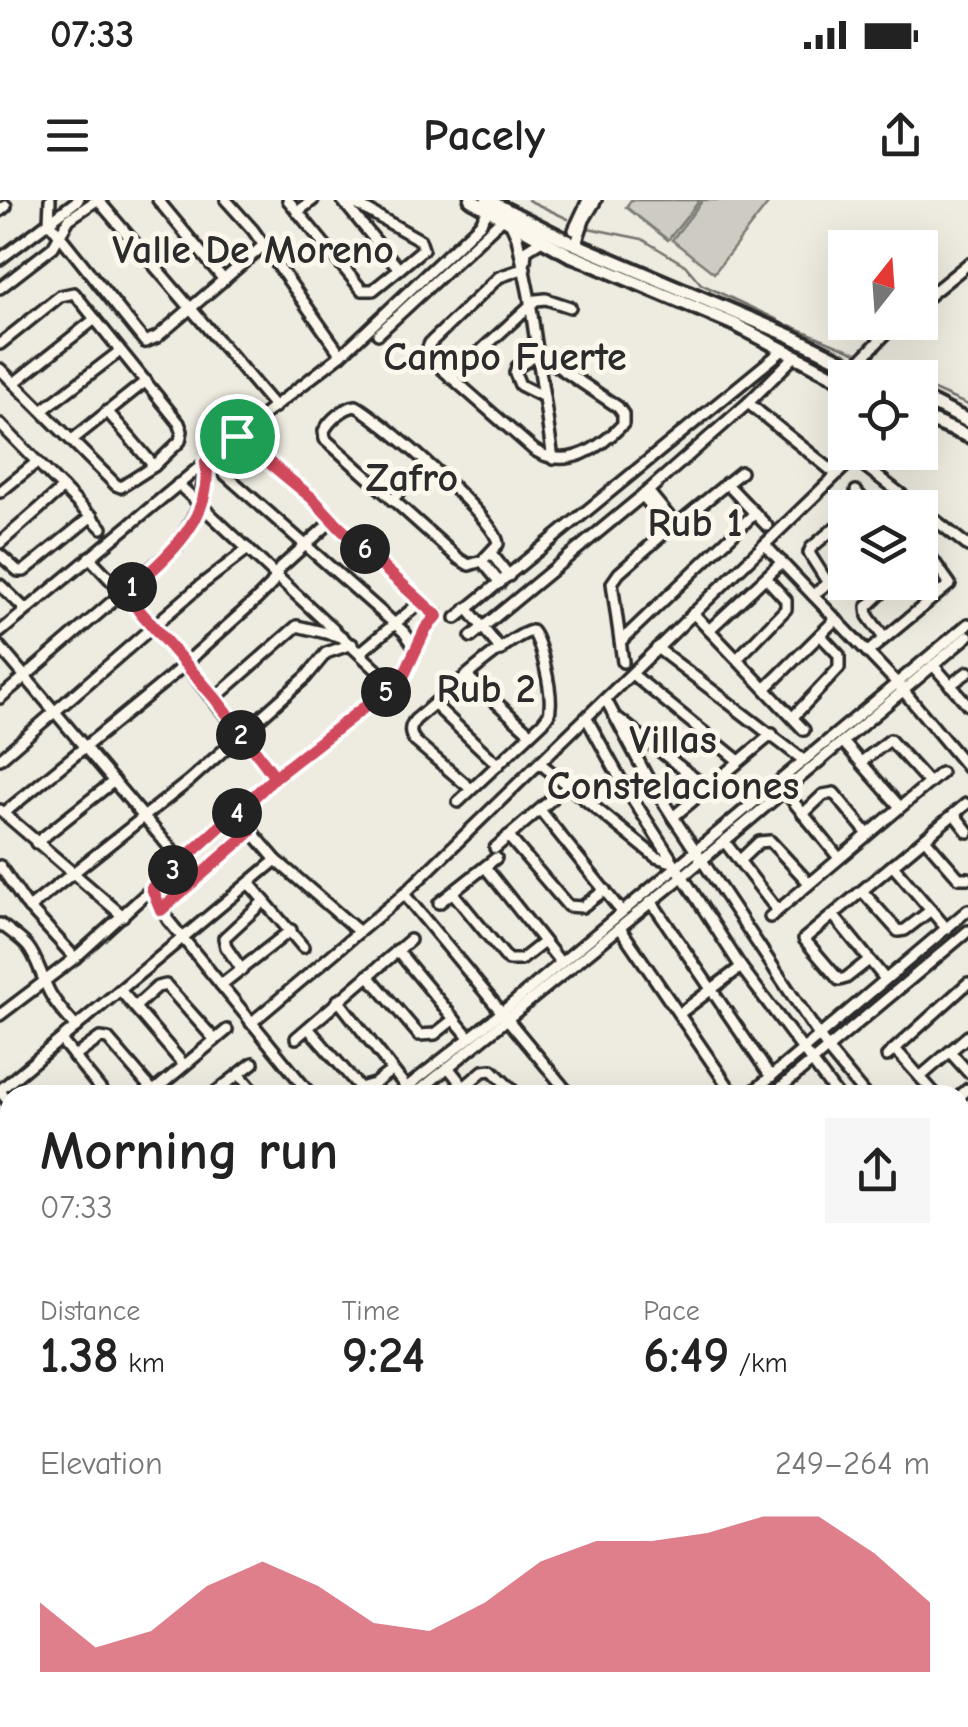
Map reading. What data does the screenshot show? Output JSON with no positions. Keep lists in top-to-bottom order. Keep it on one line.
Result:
{"districts":["Valle De Moreno","Campo Fuerte","Zafro","Rub 1","Rub 2","Villas Constelaciones"],"north":"top","page":{"status":"07:33","header":"Pacely","pins":["6","1","5","2","4","3"],"heading":["Morning run","07:33"],"stats":[["Distance","1.38 km"],["Time","9:24"],["Pace","6:49 /km"]],"chart":["Elevation","249–264 m"]}}
